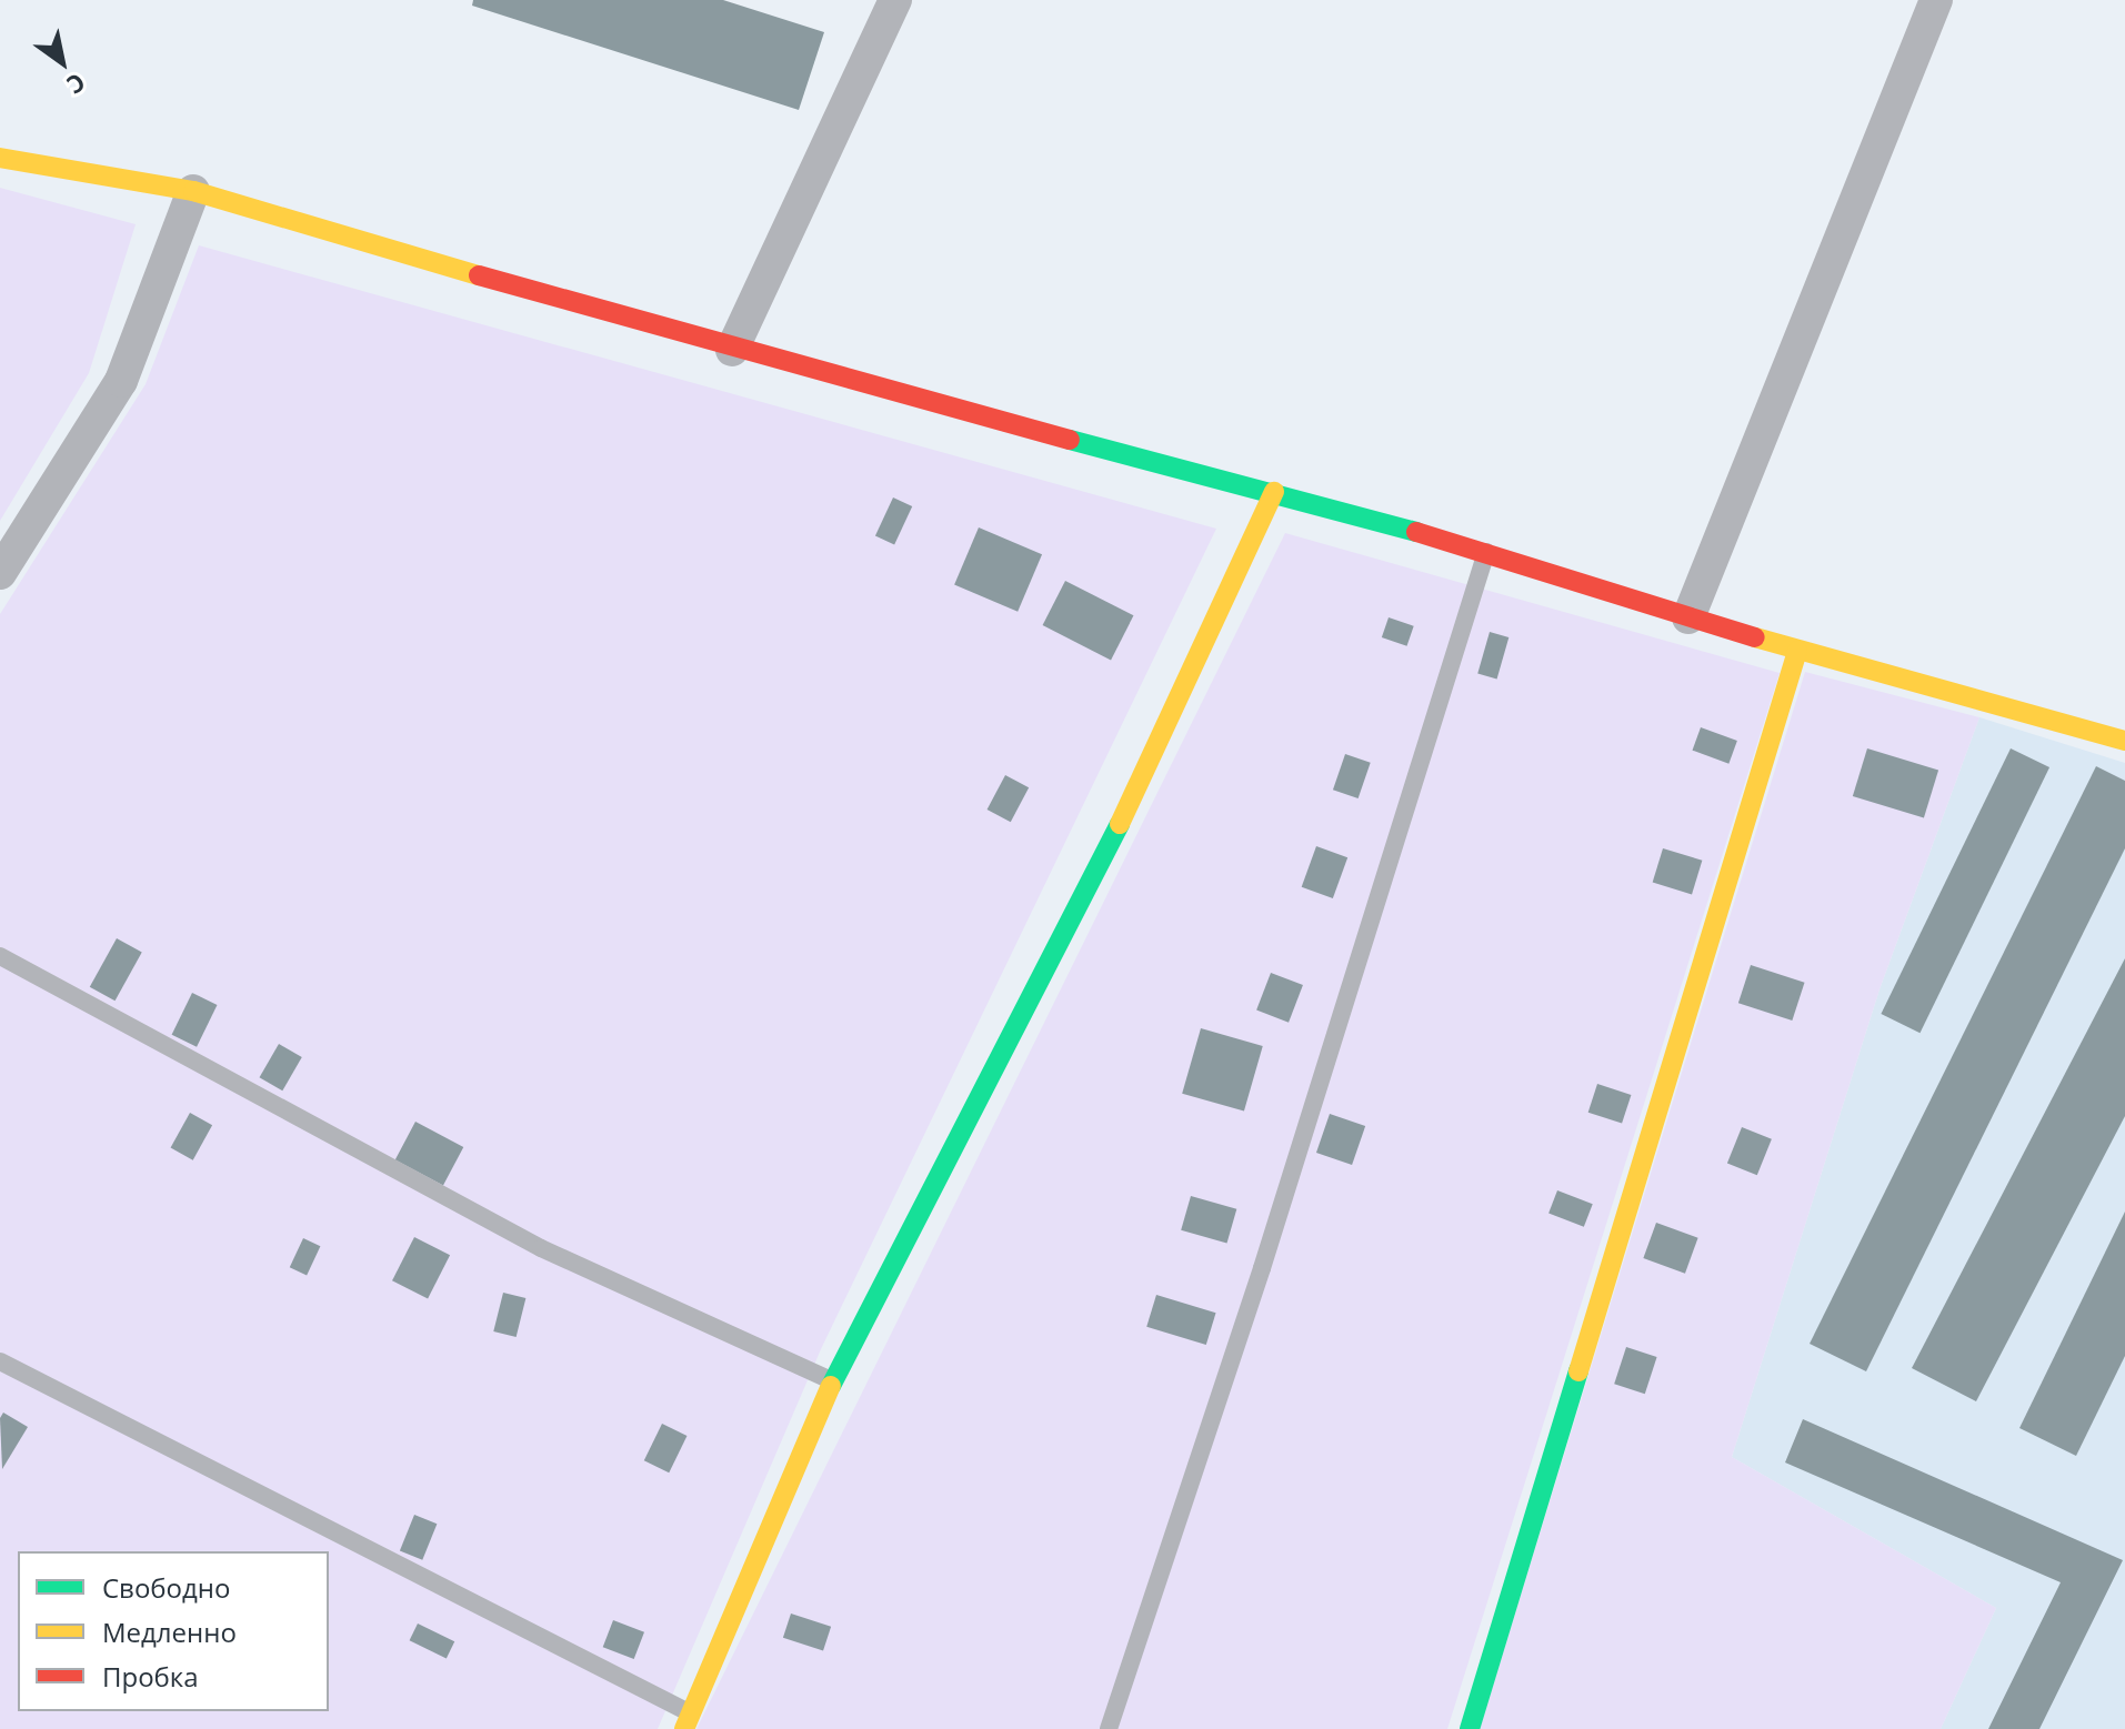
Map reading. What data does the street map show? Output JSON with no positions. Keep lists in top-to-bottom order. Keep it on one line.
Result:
{"legend":["Свободно","Медленно","Пробка"],"north":"bottom right"}
